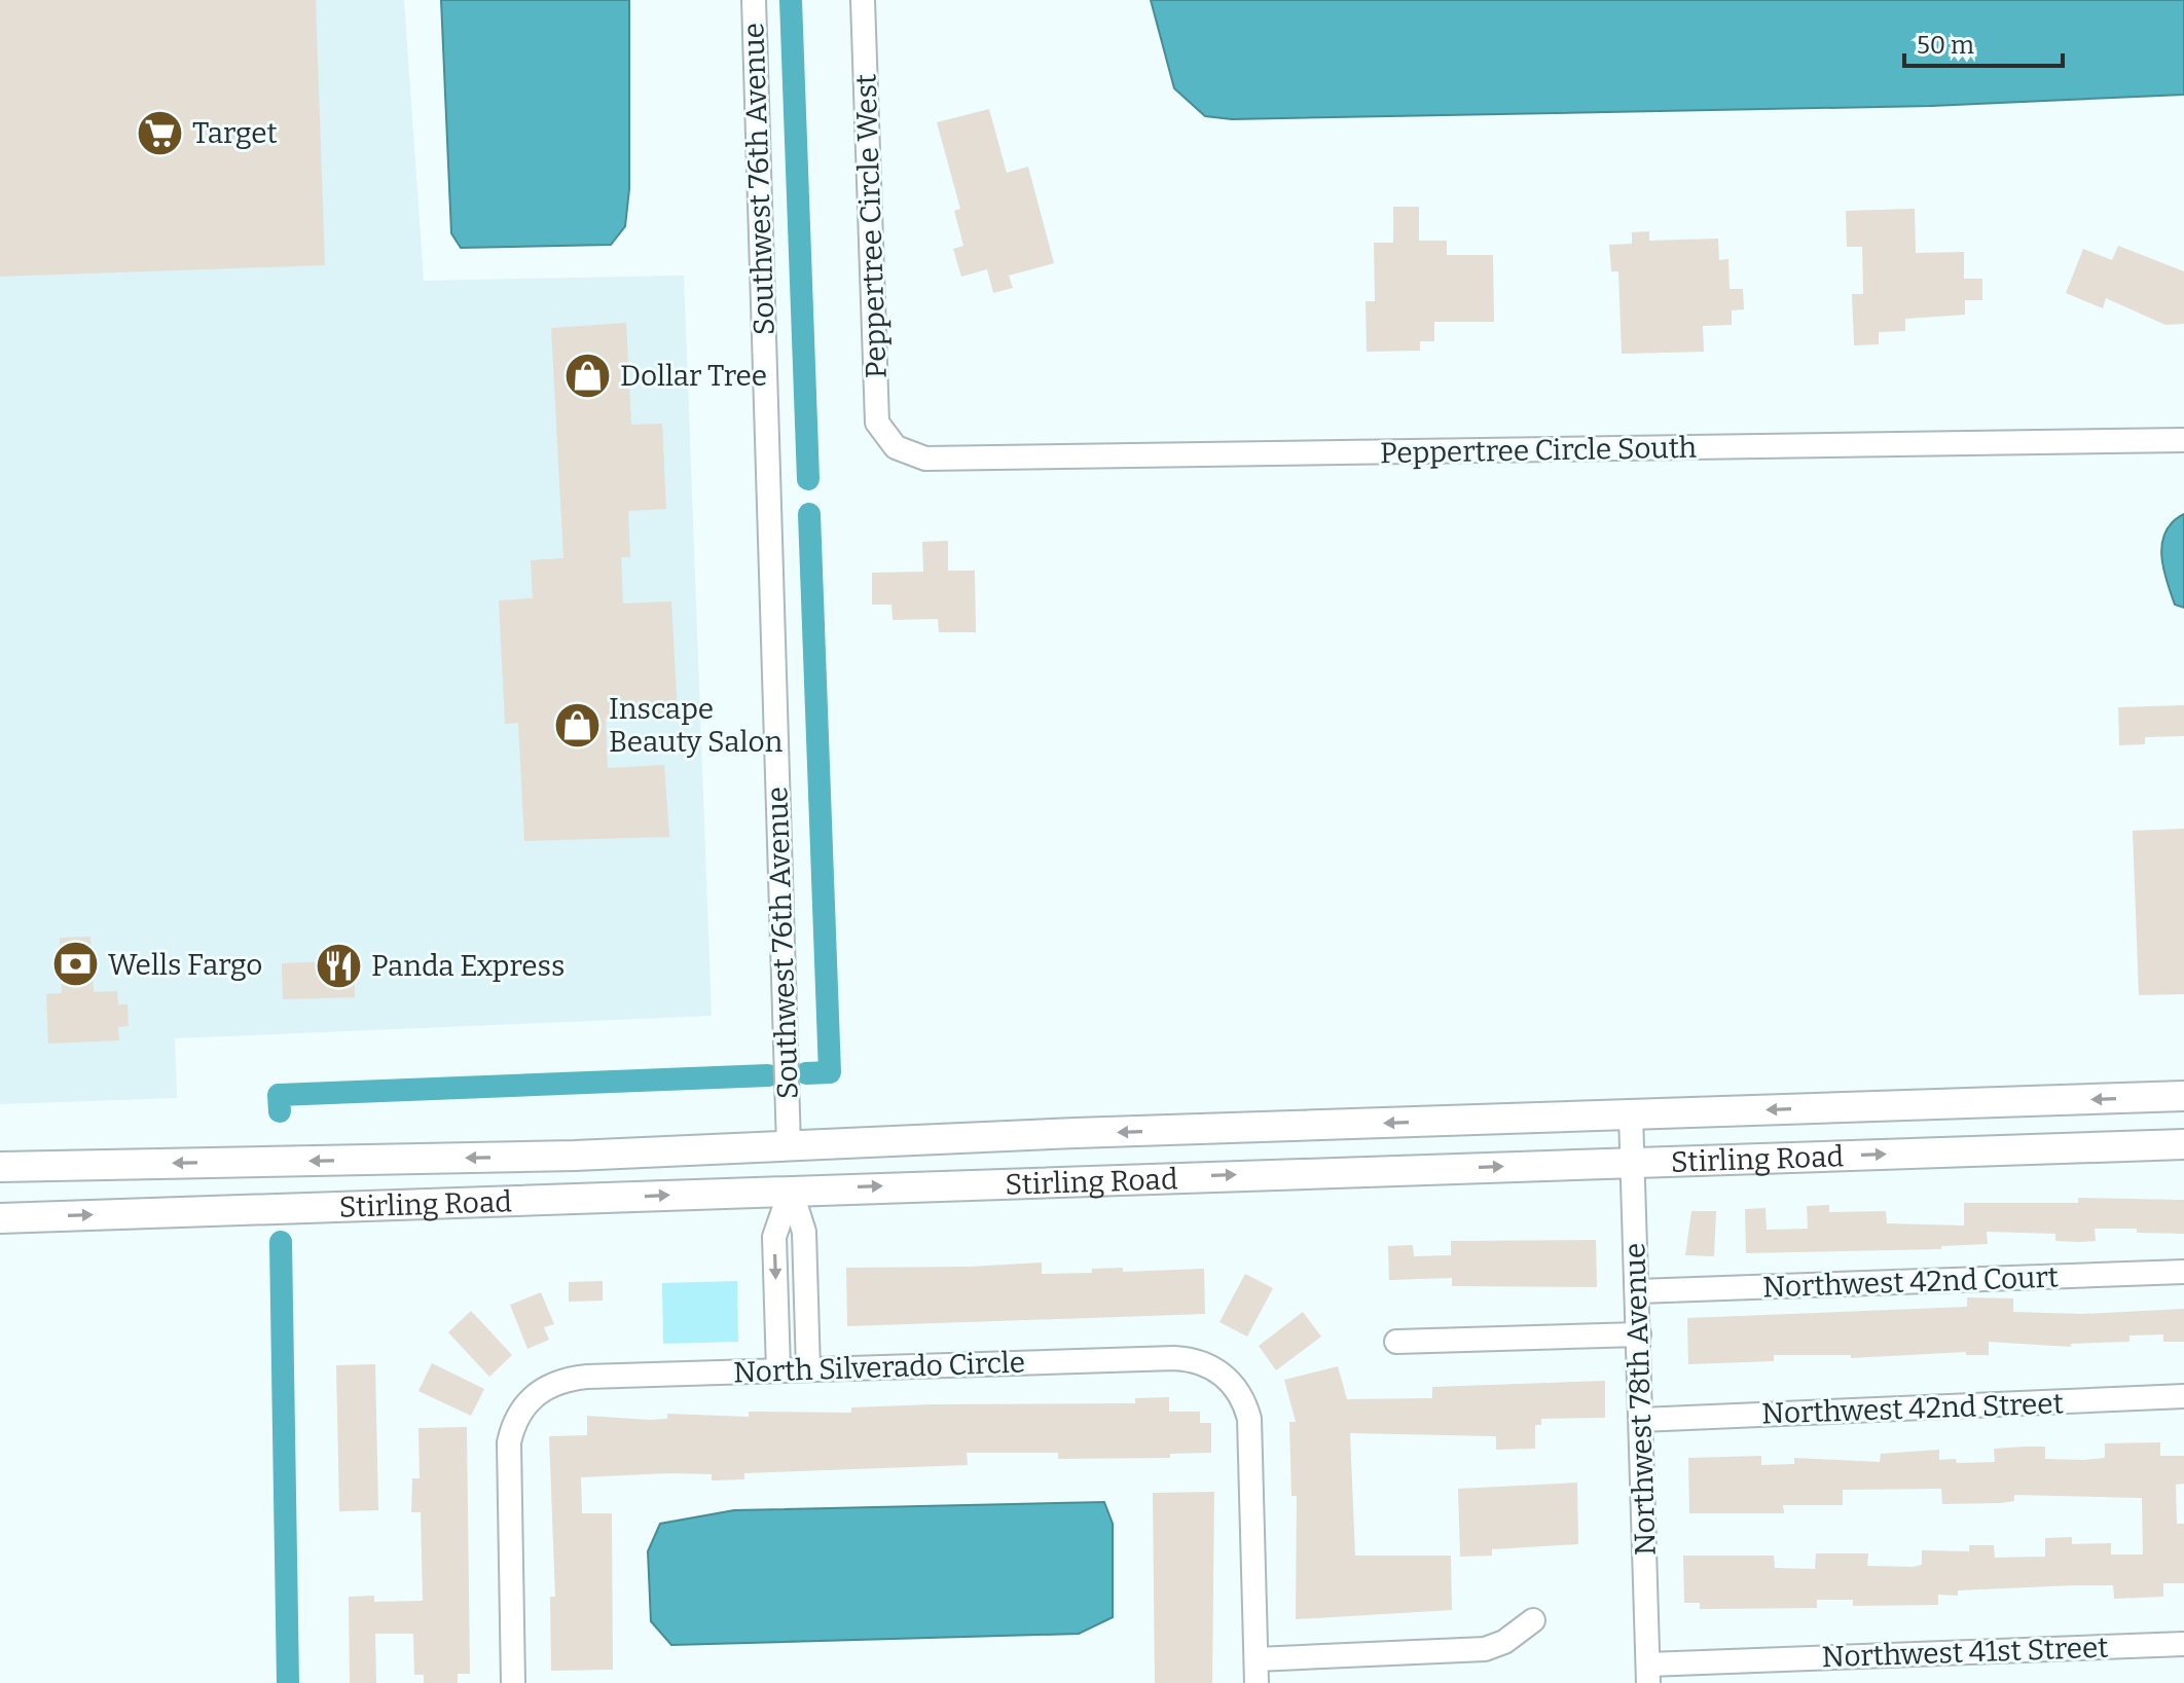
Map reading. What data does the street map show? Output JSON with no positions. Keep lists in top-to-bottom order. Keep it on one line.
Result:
{"streets":{"main road":["Stirling Road"],"street":["Southwest 76th Avenue","Peppertree Circle West","Peppertree Circle South","Northwest 42nd Court","North Silverado Circle","Northwest 78th Avenue","Northwest 42nd Street","Northwest 41st Street"]},"crossings":[["Southwest 76th Avenue","Stirling Road"],["Peppertree Circle West","Peppertree Circle South"],["Stirling Road","Northwest 78th Avenue"],["Northwest 42nd Court","Northwest 78th Avenue"],["Northwest 78th Avenue","Northwest 42nd Street"],["Northwest 78th Avenue","Northwest 41st Street"]],"places":{"supermarket":["Target"],"shop":["Dollar Tree","Inscape Beauty Salon"],"bank":["Wells Fargo"],"restaurant":["Panda Express"]},"scale_bar":"50 m"}
